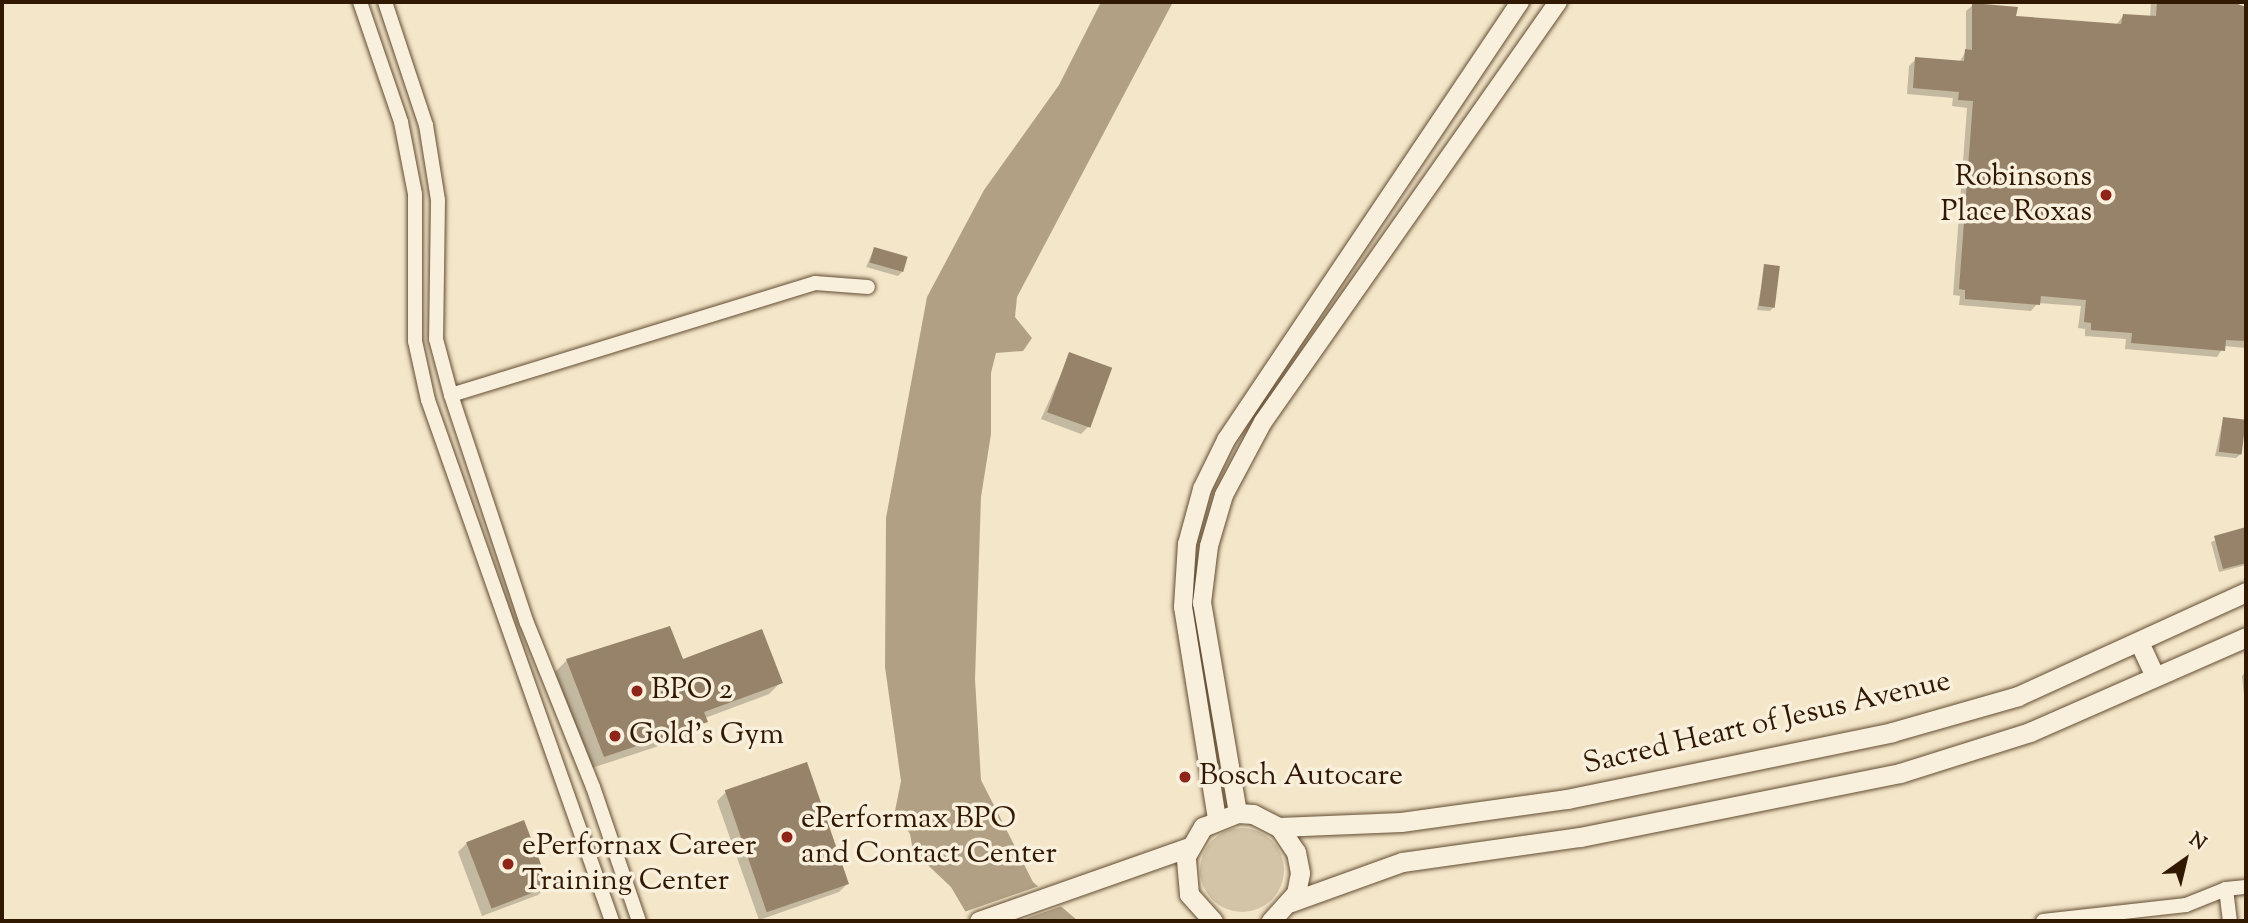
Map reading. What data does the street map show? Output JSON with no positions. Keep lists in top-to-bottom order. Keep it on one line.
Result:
{"streets":{"main road":["Sacred Heart of Jesus Avenue"]},"places":["Robinsons Place Roxas","BPO 2","Gold's Gym","Bosch Autocare","ePerformax BPO and Contact Center","ePerfornax Career Training Center"],"north":"top right"}
